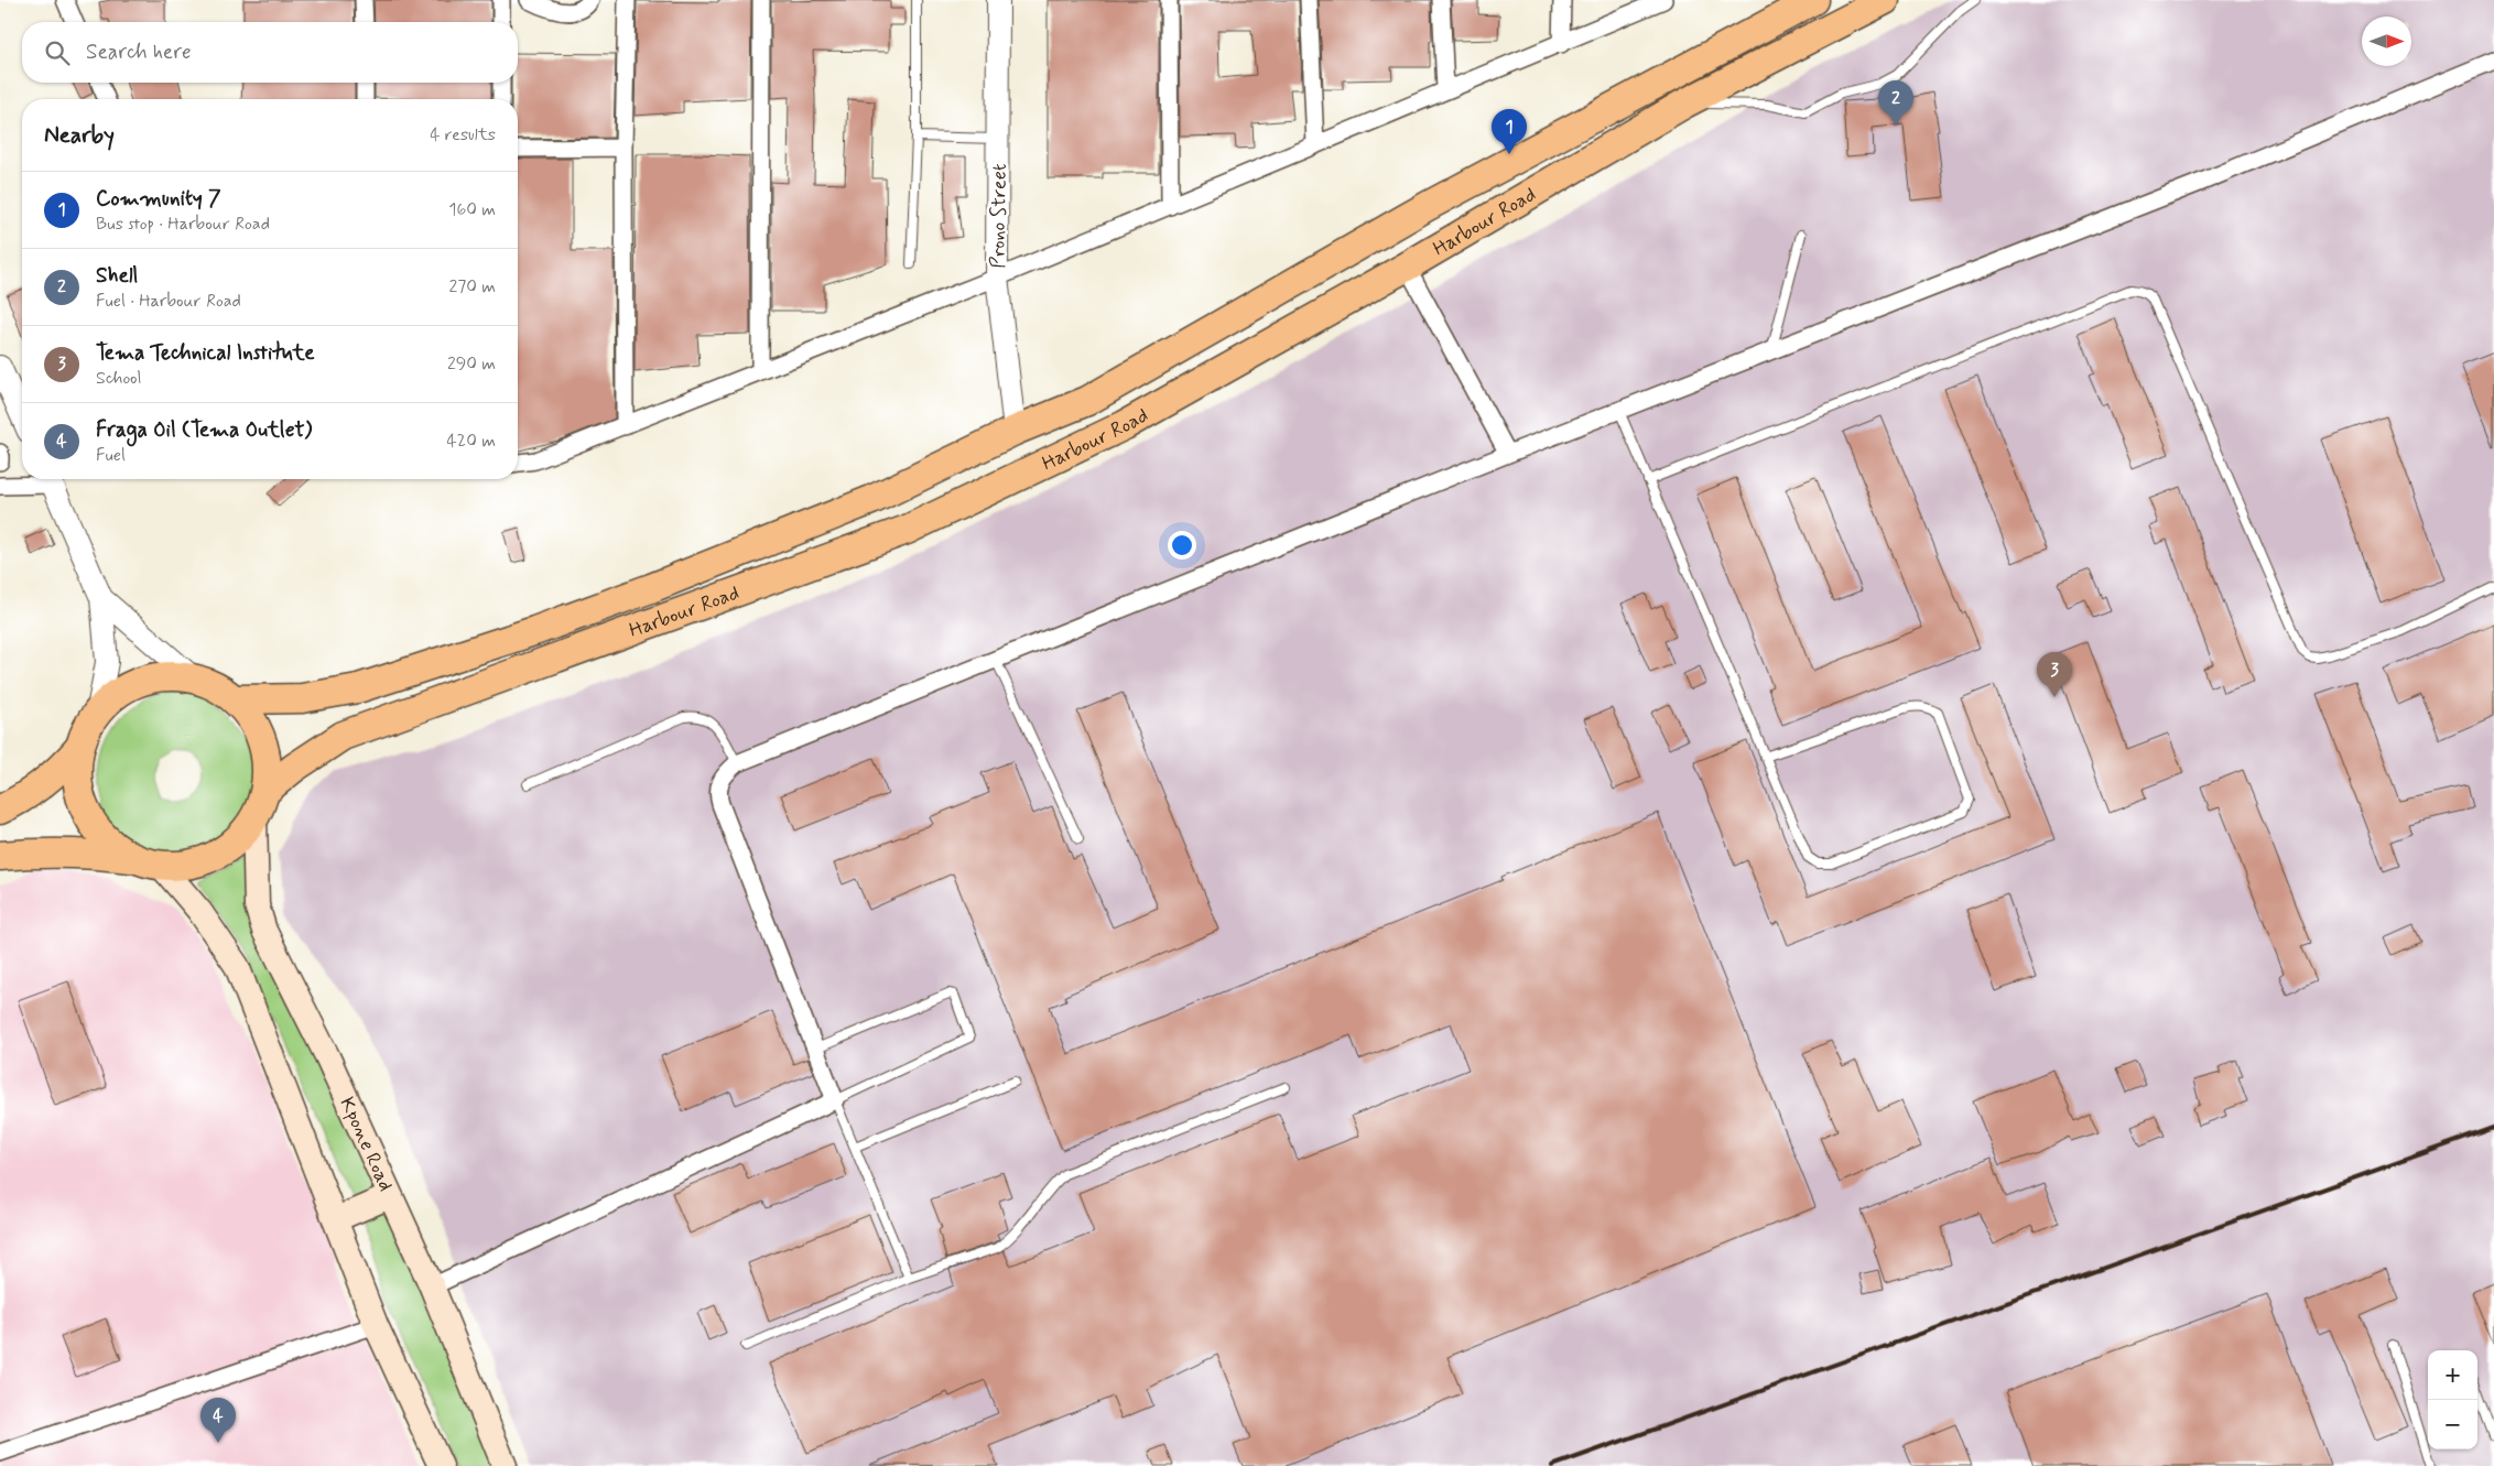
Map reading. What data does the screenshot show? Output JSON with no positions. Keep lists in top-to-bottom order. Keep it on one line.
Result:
{"streets":{"highway":["Harbour Road"],"main road":["Kpone Road"],"street":["Prono Street"]},"crossings":[["Prono Street","Harbour Road"],["Harbour Road","Kpone Road"]],"north":"right","page":{"search":"Search here","pins":["2","1","3","4"],"heading":["Nearby","4 results"],"list":[{"mark":"1","name":"Community 7","note":"Bus stop · Harbour Road","value":"160 m"},{"mark":"2","name":"Shell","note":"Fuel · Harbour Road","value":"270 m"},{"mark":"3","name":"Tema Technical Institute","note":"School","value":"290 m"},{"mark":"4","name":"Fraga Oil (Tema Outlet)","note":"Fuel","value":"420 m"}],"map_buttons":["+","−"]}}
